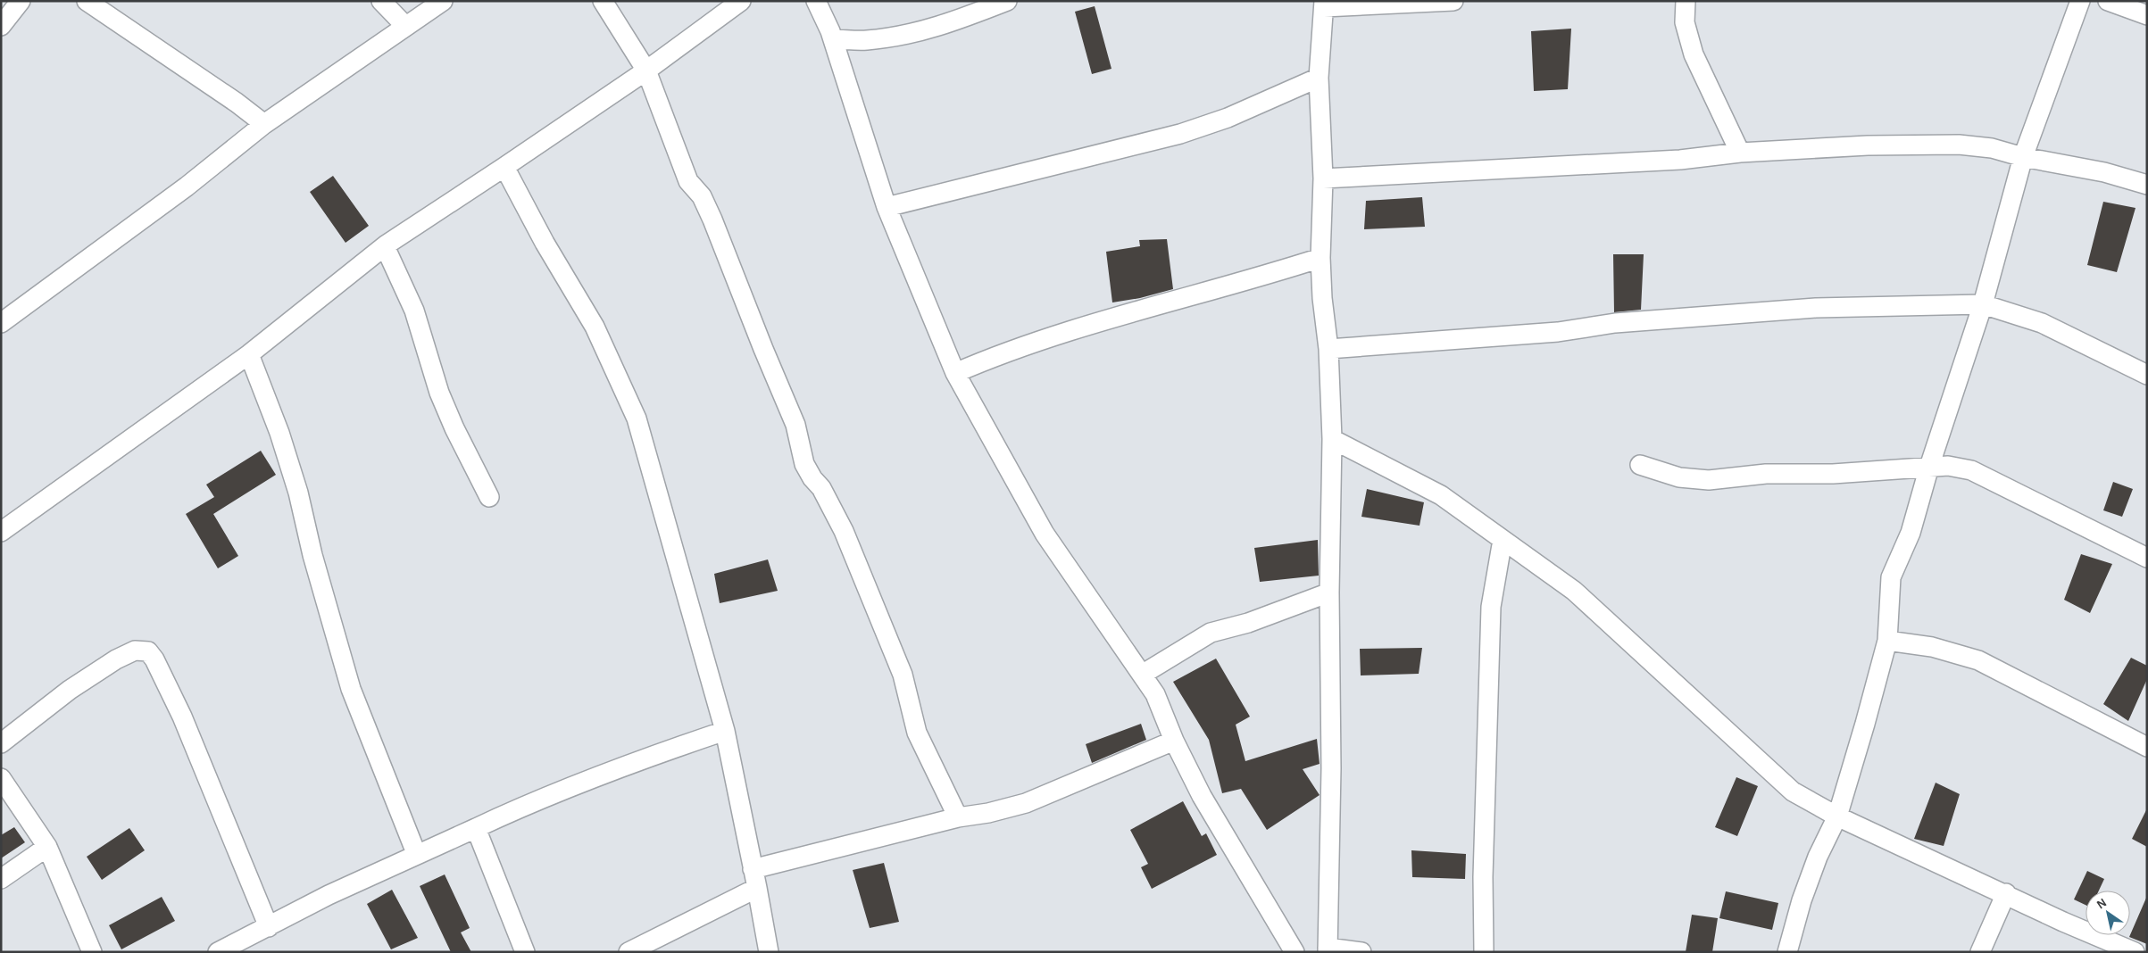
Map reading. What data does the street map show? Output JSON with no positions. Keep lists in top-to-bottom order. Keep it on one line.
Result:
{"north":"top left"}
